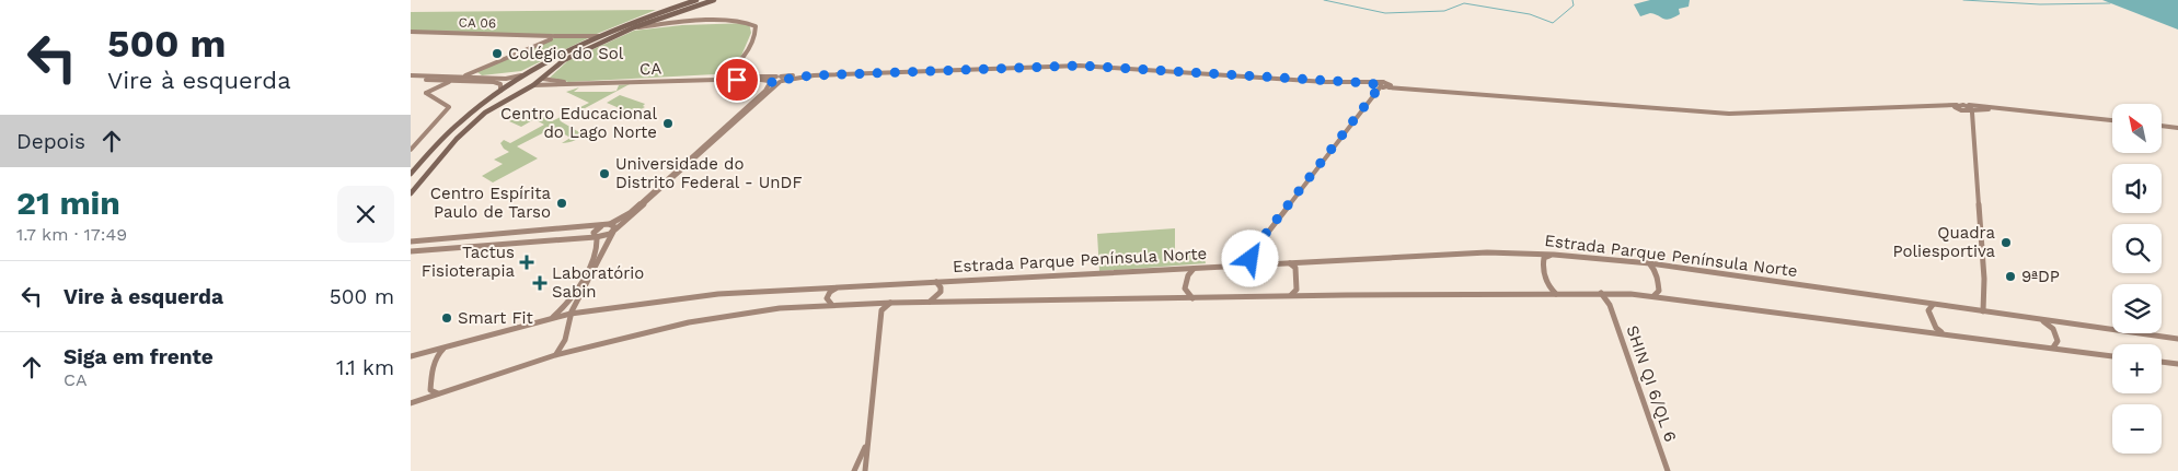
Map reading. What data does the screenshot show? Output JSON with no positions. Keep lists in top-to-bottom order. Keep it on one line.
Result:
{"streets":{"street":["CA 06","CA","Estrada Parque Península Norte","SHIN QI 6/QL 6"]},"crossings":[["Estrada Parque Península Norte","SHIN QI 6/QL 6"]],"places":{"other":["Colégio do Sol","Centro Educacional do Lago Norte","Universidade do Distrito Federal - UnDF","Centro Espírita Paulo de Tarso","Quadra Poliesportiva","9ªDP","Smart Fit"],"health":["Tactus Fisioterapia","Laboratório Sabin"]},"north":"top left","page":{"turn":["500 m","Vire à esquerda"],"map_buttons":["+","−"],"then":"Depois","heading":["21 min","1.7 km · 17:49"],"list":[{"name":"Vire à esquerda","value":"500 m"},{"name":"Siga em frente","note":"CA","value":"1.1 km"}]}}
